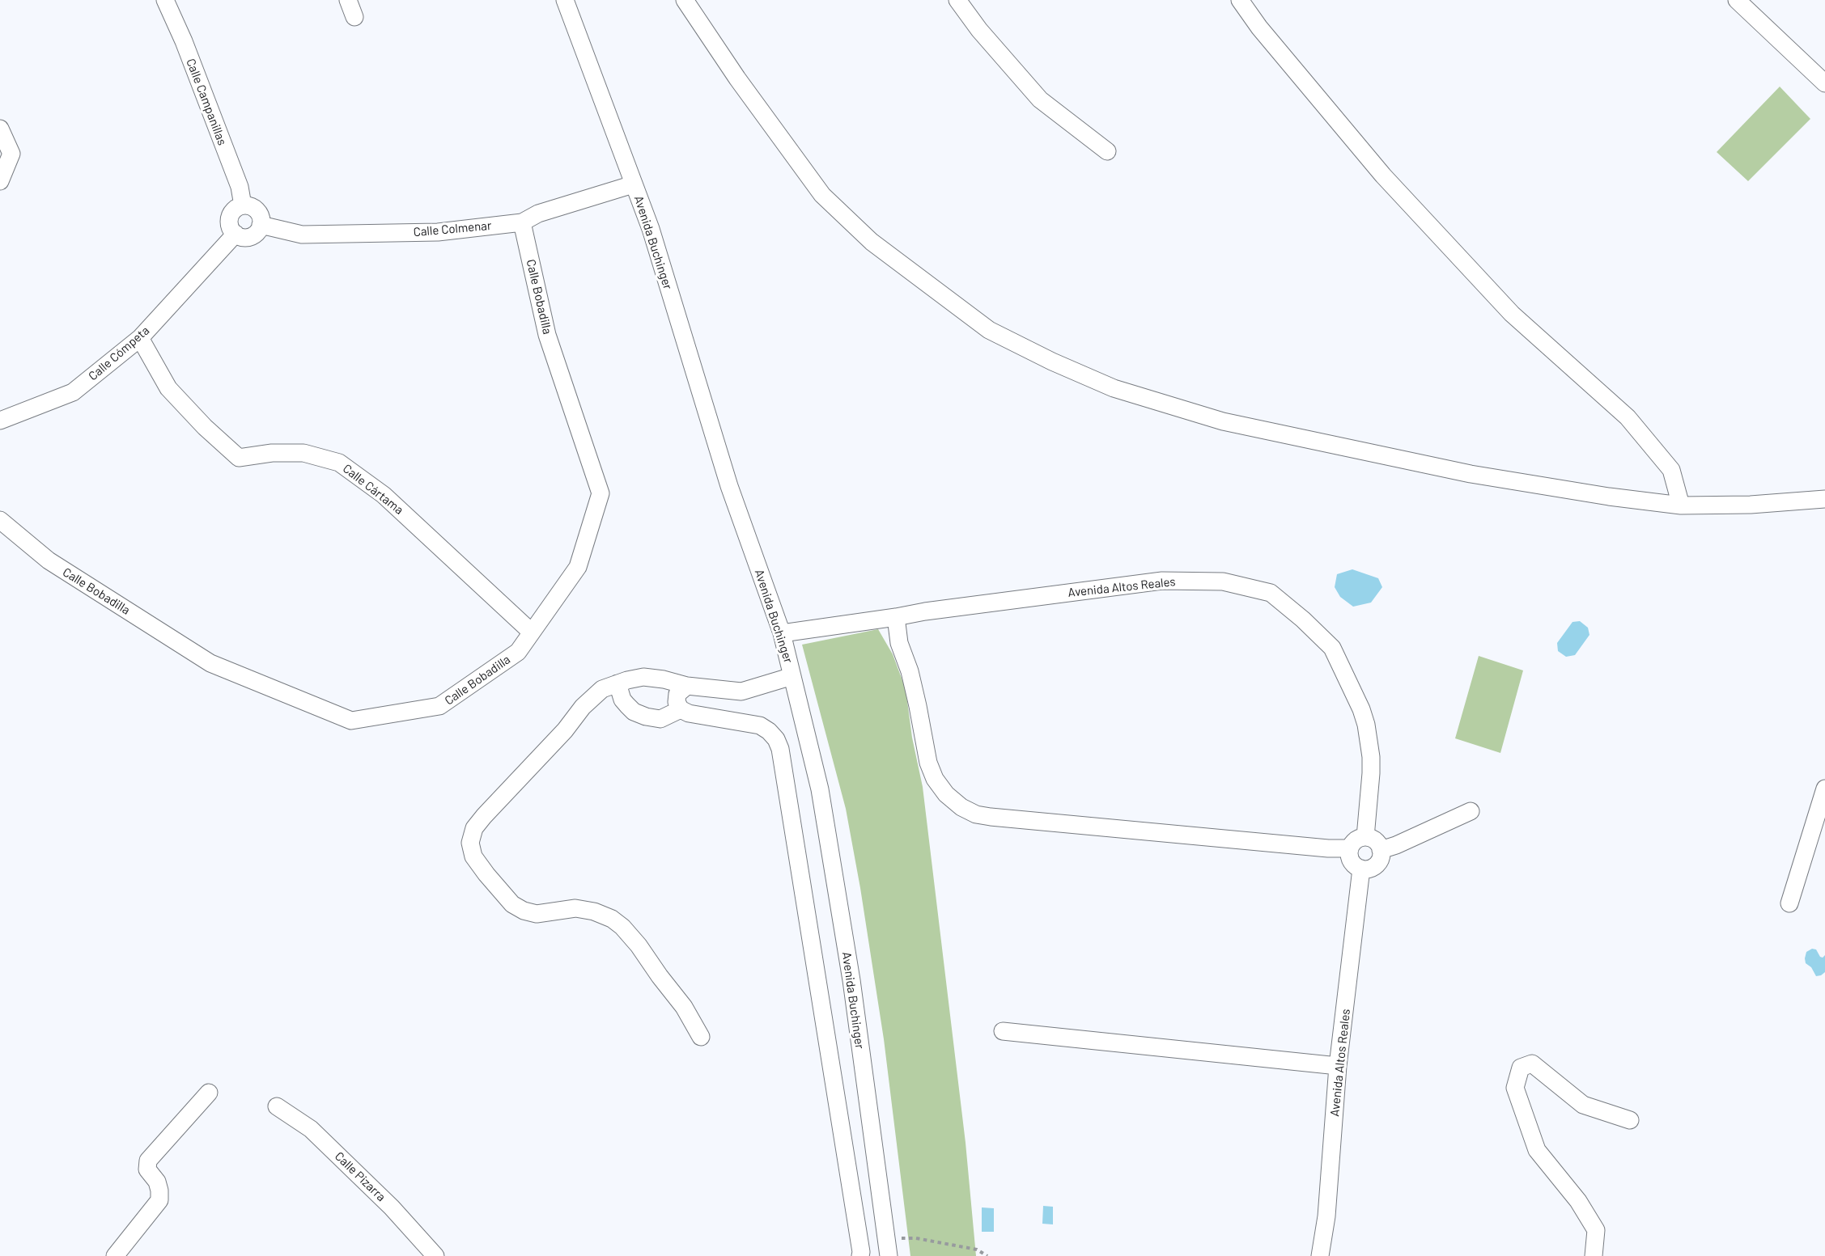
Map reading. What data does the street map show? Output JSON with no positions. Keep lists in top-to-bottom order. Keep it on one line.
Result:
{"streets":{"street":["Calle Campanillas","Calle Colmenar","Avenida Buchinger","Calle Bobadilla","Calle Cómpeta","Calle Cártama","Avenida Altos Reales","Calle Pizarra"]},"crossings":[["Calle Campanillas","Calle Colmenar"],["Calle Campanillas","Calle Cómpeta"],["Calle Colmenar","Avenida Buchinger"],["Calle Colmenar","Calle Bobadilla"],["Calle Colmenar","Calle Cómpeta"],["Avenida Buchinger","Avenida Altos Reales"],["Calle Bobadilla","Calle Cártama"],["Calle Cómpeta","Calle Cártama"]]}
